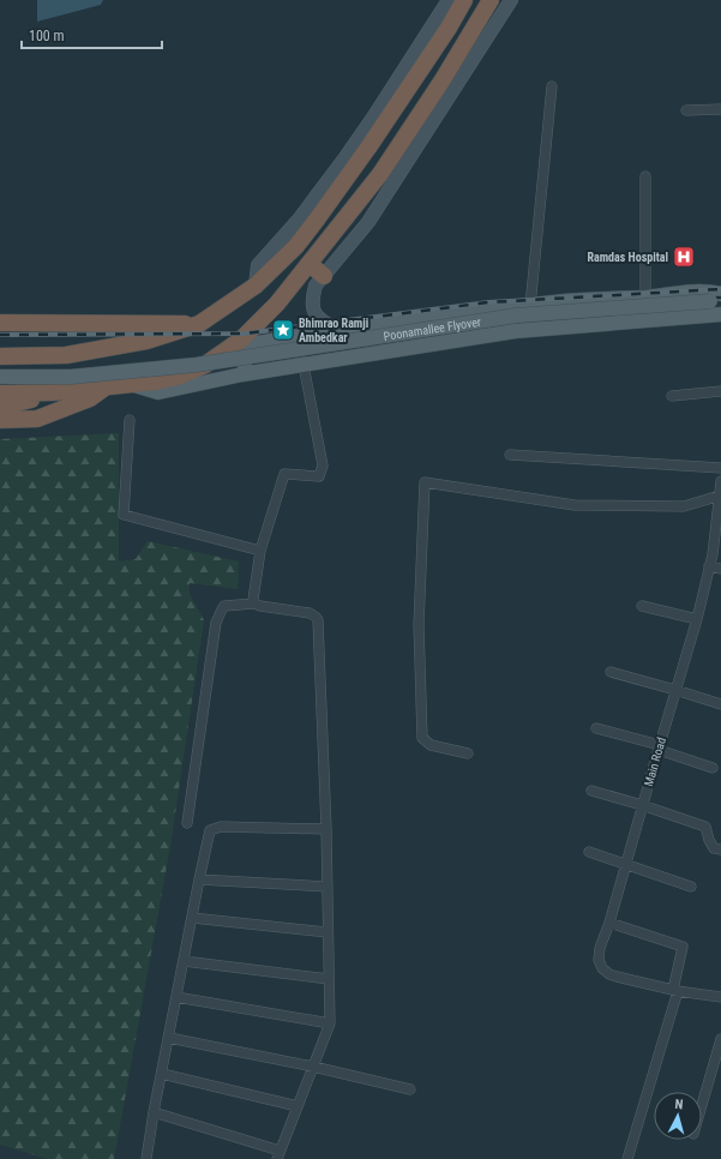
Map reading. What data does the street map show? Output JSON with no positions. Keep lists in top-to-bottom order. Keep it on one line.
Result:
{"streets":{"main road":["Poonamallee Flyover"],"street":["Main Road"]},"places":{"hospital":["Ramdas Hospital"],"place":["Bhimrao Ramji Ambedkar"]},"scale_bar":"100 m","north":"top"}
